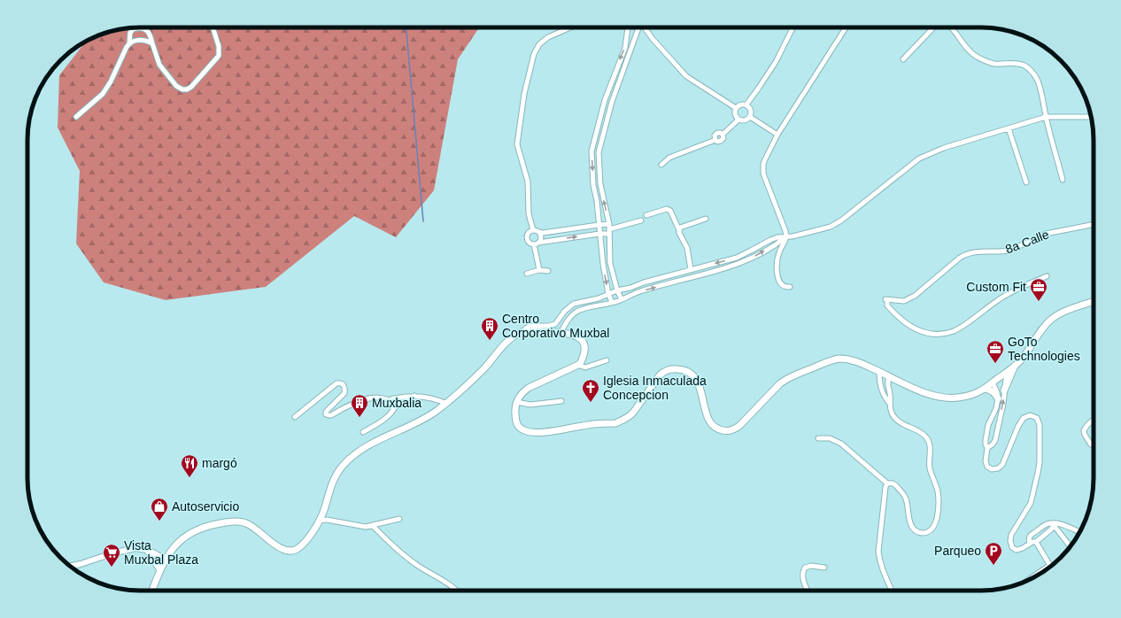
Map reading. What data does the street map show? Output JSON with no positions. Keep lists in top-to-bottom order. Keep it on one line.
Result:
{"streets":{"street":["8a Calle"]},"places":{"office":["Custom Fit","GoTo Technologies"],"building":["Centro Corporativo Muxbal","Muxbalia"],"church":["Iglesia Inmaculada Concepcion"],"restaurant":["margó"],"shop":["Autoservicio"],"parking":["Parqueo"],"supermarket":["Vista Muxbal Plaza"]}}
